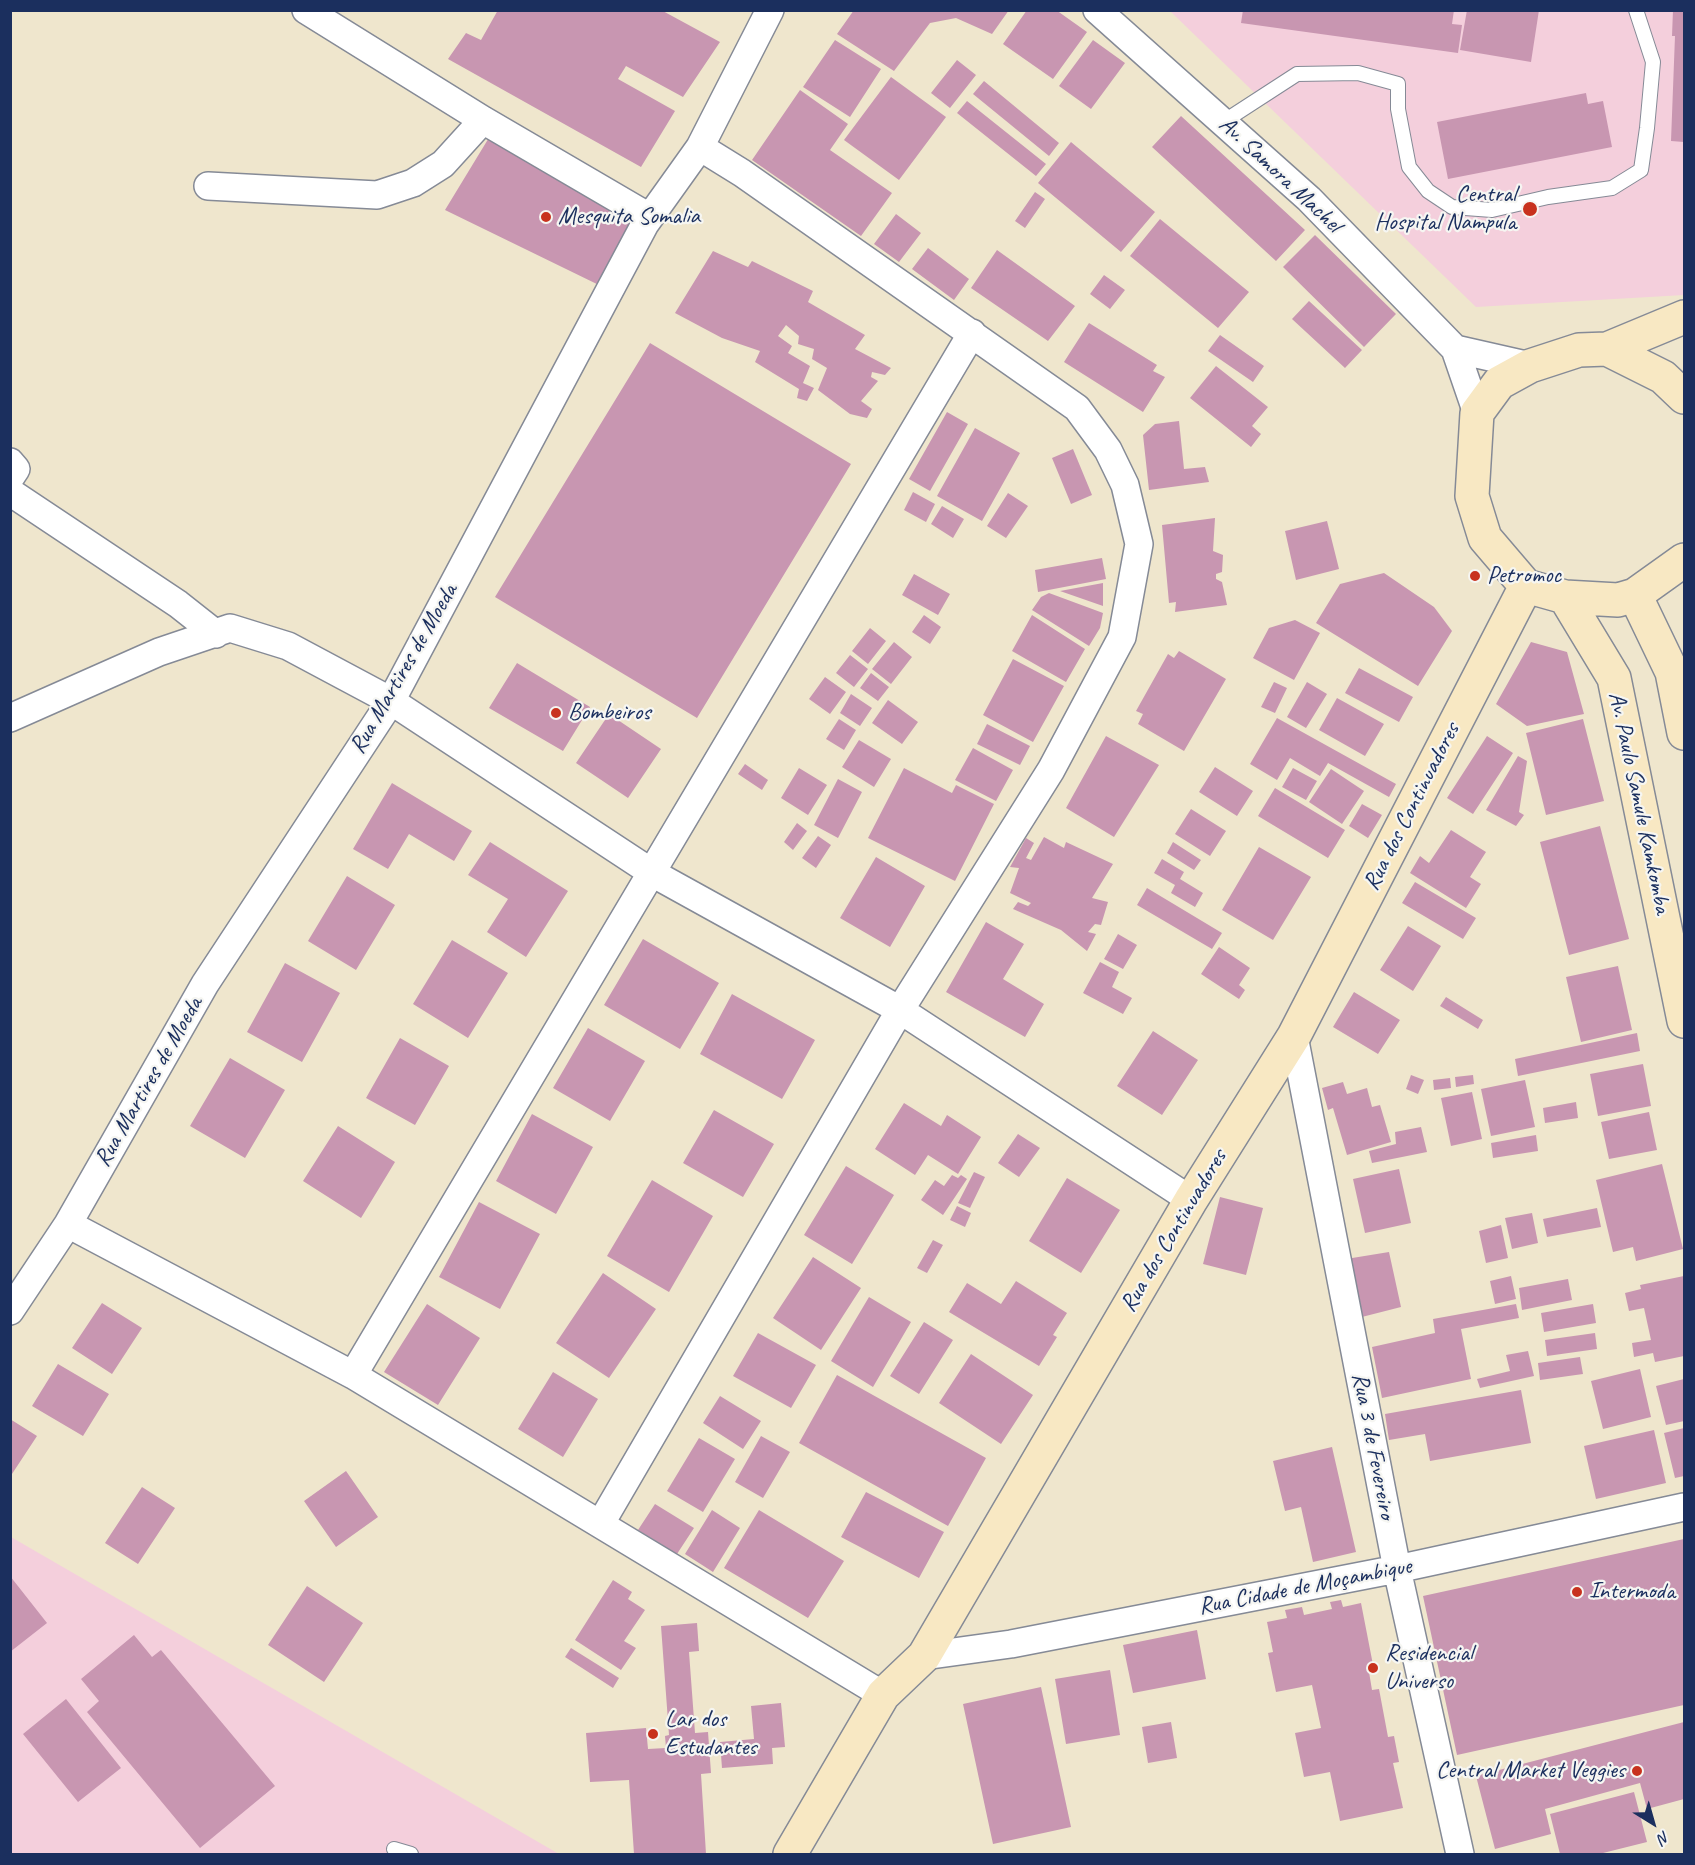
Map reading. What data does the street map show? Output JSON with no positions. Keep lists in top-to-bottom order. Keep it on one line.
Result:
{"streets":{"street":["Av. Samora Machel","Rua Martires de Moeda","Av. Paulo Samule Kamkomba","Rua dos Continuadores","Rua 3 de Fevereiro","Rua Cidade de Moçambique"]},"crossings":[["Rua dos Continuadores","Rua 3 de Fevereiro"],["Rua dos Continuadores","Rua Cidade de Moçambique"],["Rua 3 de Fevereiro","Rua Cidade de Moçambique"]],"places":["Central Hospital Nampula","Mesquita Somalia","Petromoc","Bombeiros","Intermoda","Residencial Universo","Lar dos Estudantes","Central Market Veggies"],"north":"bottom right"}
